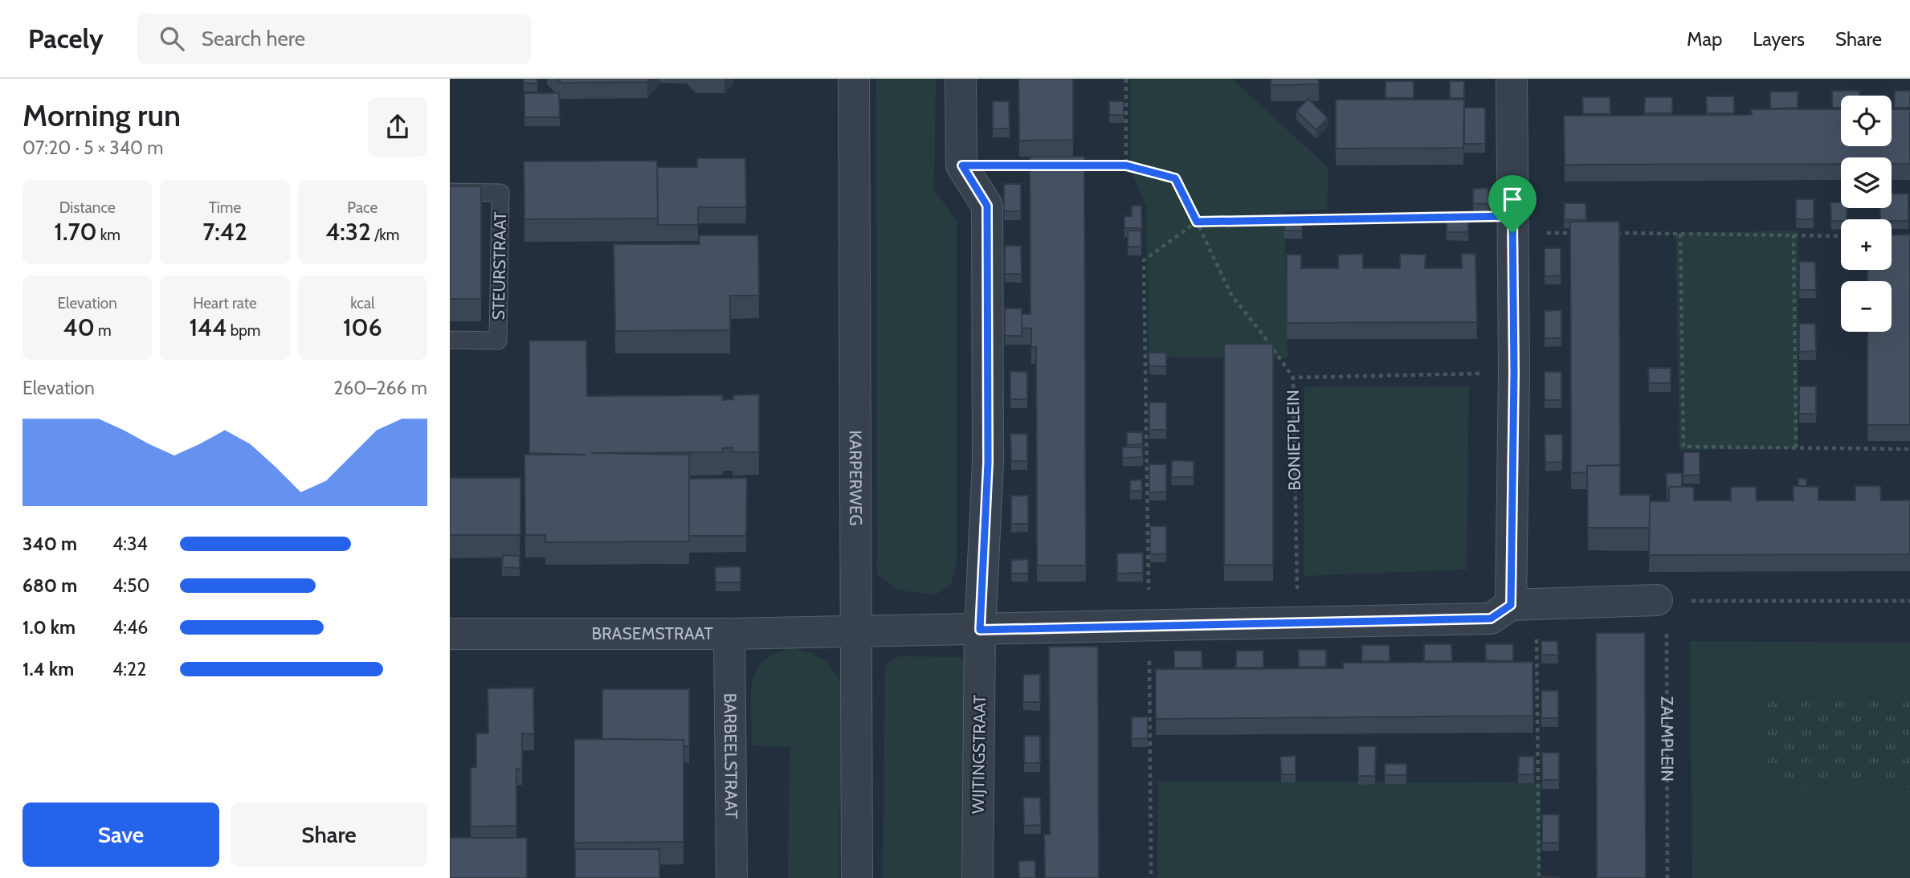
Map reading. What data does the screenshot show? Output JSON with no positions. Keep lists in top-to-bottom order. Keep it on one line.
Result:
{"streets":{"street":["KARPERWEG","BRASEMSTRAAT","WIJTINGSTRAAT","BARBEELSTRAAT"],"lane":["STEURSTRAAT"],"path":["BONIETPLEIN","ZALMPLEIN"]},"crossings":[["KARPERWEG","BRASEMSTRAAT"],["BRASEMSTRAAT","BARBEELSTRAAT"]],"page":{"header":"Pacely","search":"Search here","nav":["Map","Layers","Share"],"heading":["Morning run","07:20 · 5 × 340 m"],"map_buttons":["+","−"],"stats":[["Distance","1.70 km"],["Time","7:42"],["Pace","4:32 /km"],["Elevation","40 m"],["Heart rate","144 bpm"],["kcal","106"]],"chart":["Elevation","260–266 m"],"list":[{"name":"340 m","note":"4:34"},{"name":"680 m","note":"4:50"},{"name":"1.0 km","note":"4:46"},{"name":"1.4 km","note":"4:22"}],"buttons":["Save","Share"]}}
